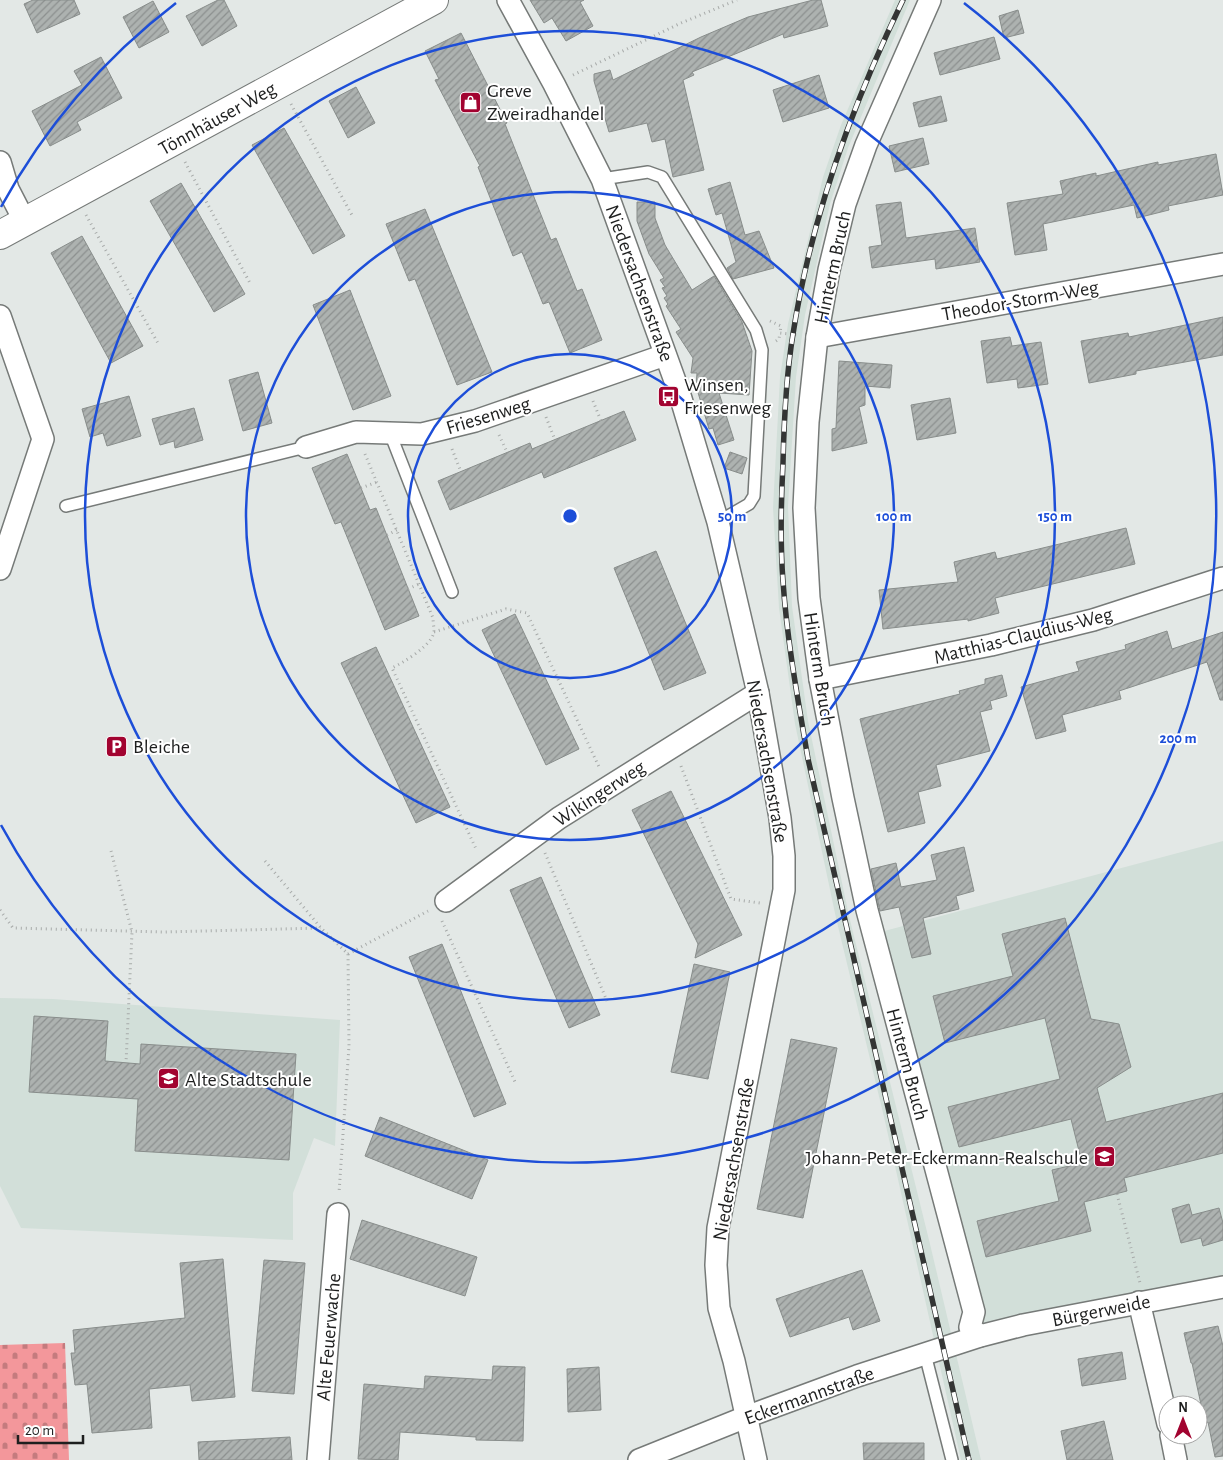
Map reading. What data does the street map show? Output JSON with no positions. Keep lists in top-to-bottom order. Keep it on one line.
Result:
{"streets":{"main road":["Tönnhäuser Weg"],"street":["Hinterm Bruch","Niedersachsenstraße","Theodor-Storm-Weg","Friesenweg","Matthias-Claudius-Weg","Wikingerweg","Bürgerweide","Alte Feuerwache","Eckermannstraße"]},"crossings":[["Hinterm Bruch","Theodor-Storm-Weg"],["Hinterm Bruch","Matthias-Claudius-Weg"],["Hinterm Bruch","Bürgerweide"],["Hinterm Bruch","Eckermannstraße"],["Niedersachsenstraße","Friesenweg"],["Niedersachsenstraße","Wikingerweg"],["Niedersachsenstraße","Eckermannstraße"],["Bürgerweide","Eckermannstraße"]],"places":{"shop":["Greve Zweiradhandel"],"bus stop":["Winsen, Friesenweg"],"parking":["Bleiche"],"school or university":["Alte Stadtschule","Johann-Peter-Eckermann-Realschule"]},"scale_bar":"20 m","north":"top","rings":["50 m","100 m","150 m","200 m"]}
